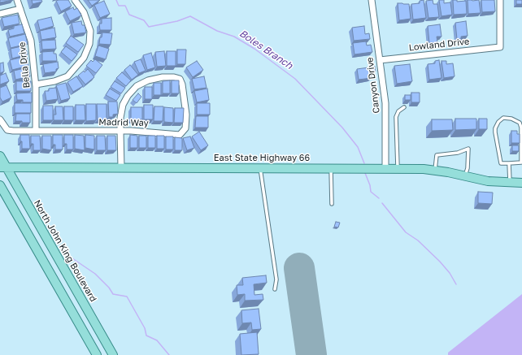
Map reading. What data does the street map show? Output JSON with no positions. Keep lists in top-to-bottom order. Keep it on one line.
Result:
{"streets":{"main road":["East State Highway 66","North John King Boulevard"],"street":["Lowland Drive","Bella Drive","Canyon Drive","Madrid Way"]},"crossings":[["Lowland Drive","Canyon Drive"],["Bella Drive","Madrid Way"],["Canyon Drive","East State Highway 66"],["East State Highway 66","North John King Boulevard"]],"water":["Boles Branch"]}
